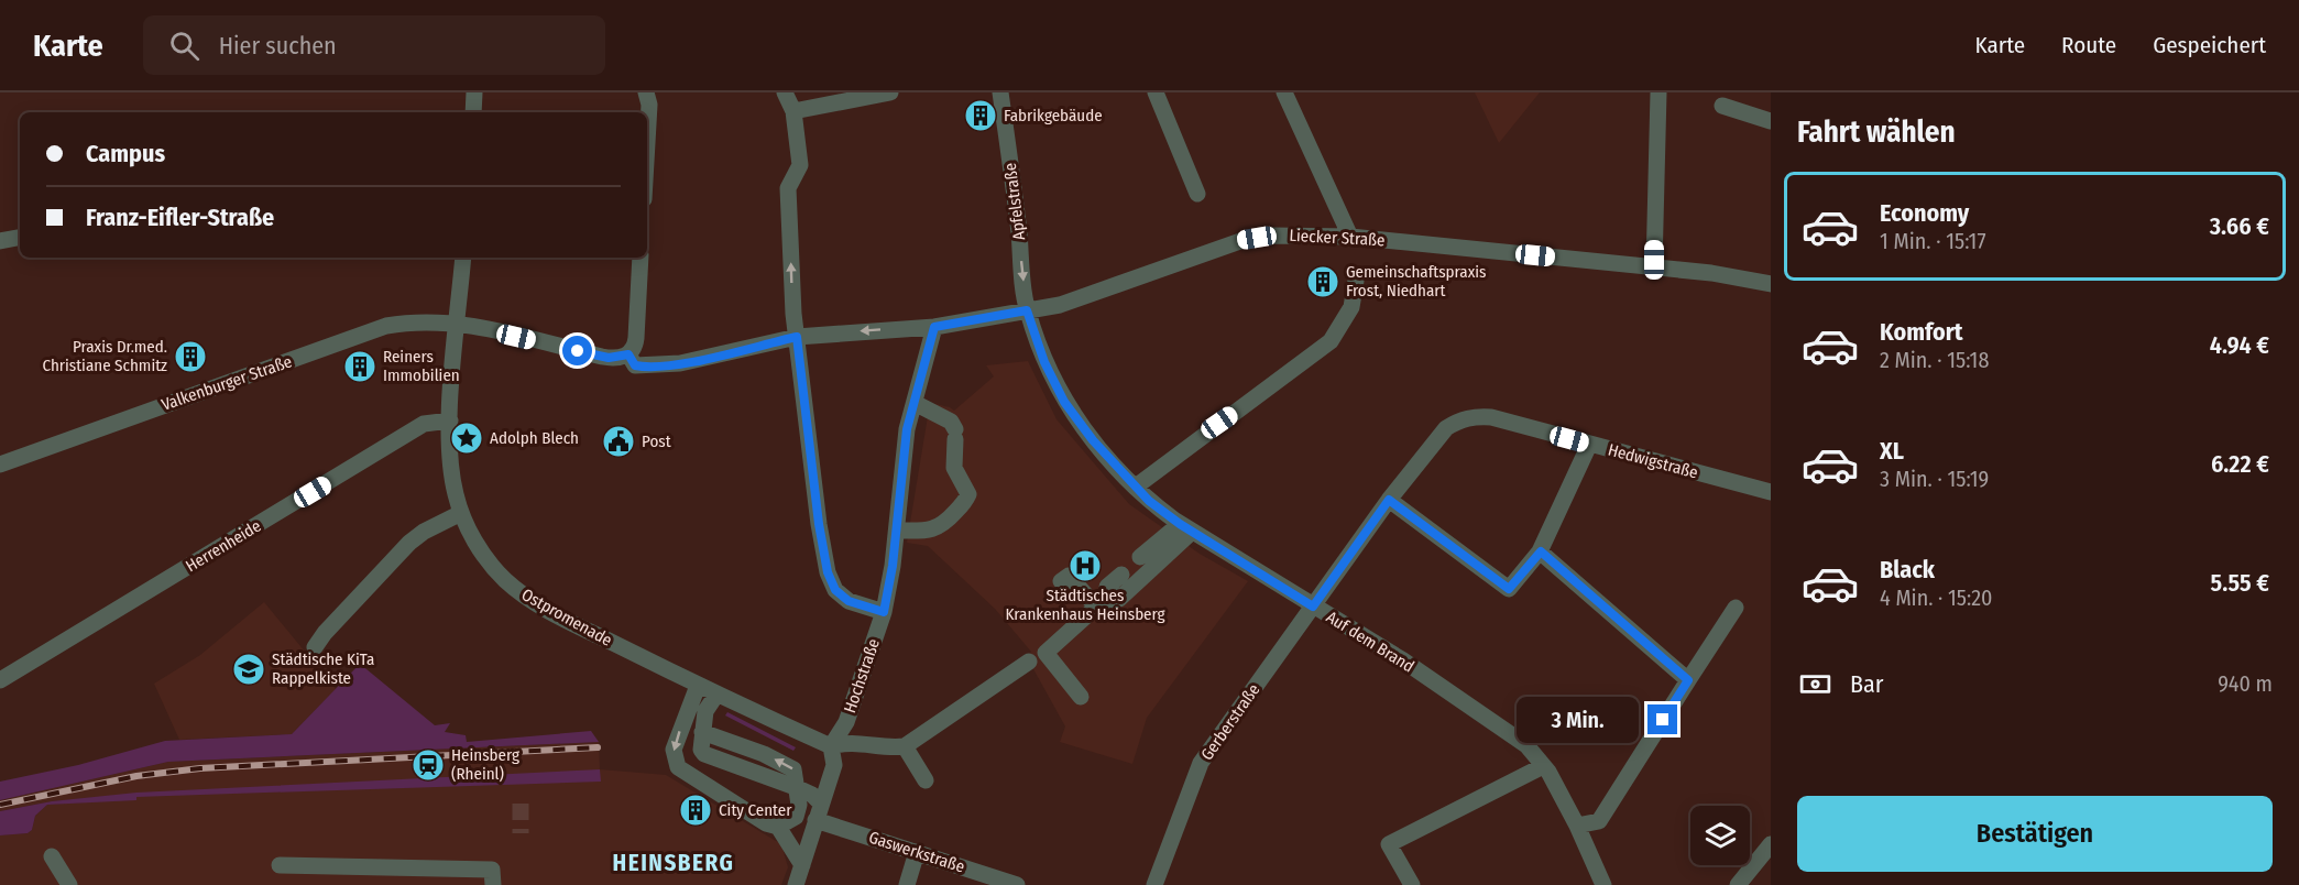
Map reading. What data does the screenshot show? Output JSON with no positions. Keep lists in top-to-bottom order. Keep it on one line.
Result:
{"streets":{"street":["Apfelstraße","Liecker Straße","Valkenburger Straße","Hedwigstraße","Herrenheide","Ostpromenade","Auf dem Brand","Hochstraße","Gerberstraße","Gaswerkstraße"]},"crossings":[["Apfelstraße","Liecker Straße"],["Apfelstraße","Auf dem Brand"],["Liecker Straße","Valkenburger Straße"],["Liecker Straße","Auf dem Brand"],["Liecker Straße","Hochstraße"],["Valkenburger Straße","Ostpromenade"],["Hedwigstraße","Auf dem Brand"],["Hedwigstraße","Gerberstraße"],["Herrenheide","Ostpromenade"],["Ostpromenade","Hochstraße"],["Auf dem Brand","Gerberstraße"],["Hochstraße","Gaswerkstraße"]],"one_way":["Apfelstraße"],"districts":["HEINSBERG"],"places":{"building":["Fabrikgebäude","Gemeinschaftspraxis Frost, Niedhart","Praxis Dr.med. Christiane Schmitz","Reiners Immobilien","City Center"],"place":["Adolph Blech"],"public building":["Post"],"hospital":["Städtisches Krankenhaus Heinsberg"],"school or university":["Städtische KiTa Rappelkiste"],"station":["Heinsberg (Rheinl)"]},"page":{"header":"Karte","search":"Hier suchen","nav":["Karte","Route","Gespeichert"],"heading":"Fahrt wählen","banner":["Campus","Franz-Eifler-Straße"],"list":[{"name":"Economy","note":"1 Min. · 15:17","value":"3.66 €"},{"name":"Komfort","note":"2 Min. · 15:18","value":"4.94 €"},{"name":"XL","note":"3 Min. · 15:19","value":"6.22 €"},{"name":"Black","note":"4 Min. · 15:20","value":"5.55 €"}],"pay":["Bar","940 m"],"bubble":"3 Min.","buttons":"Bestätigen"}}
